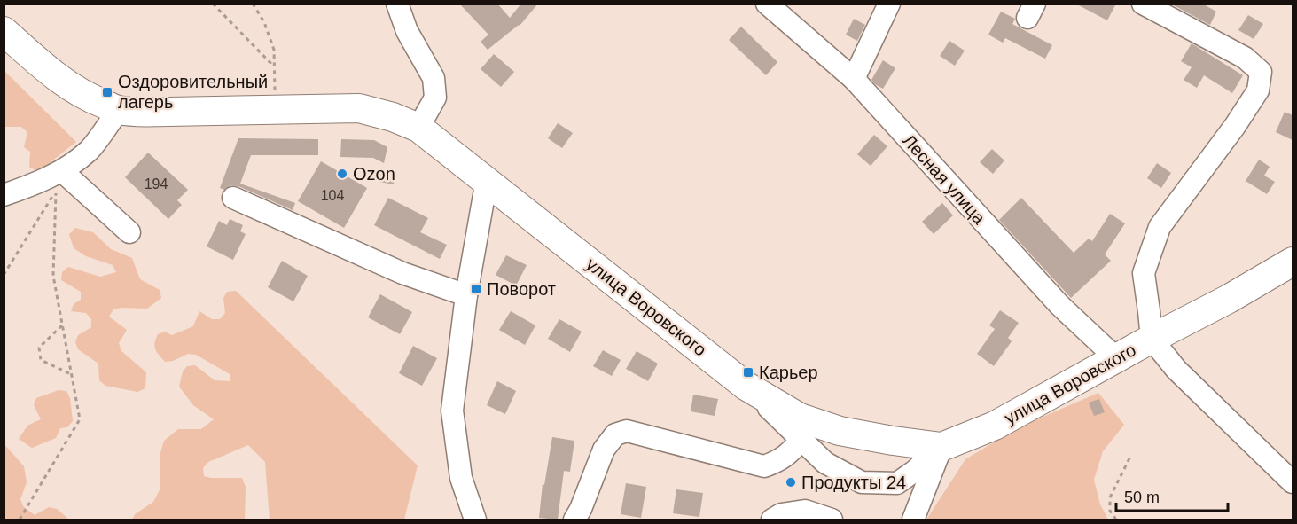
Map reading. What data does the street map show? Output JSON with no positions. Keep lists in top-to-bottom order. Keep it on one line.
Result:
{"streets":{"main road":["улица Воровского"],"street":["Лесная улица"]},"crossings":[["Лесная улица","улица Воровского"]],"places":{"transit":["Оздоровительный лагерь","Поворот","Карьер"],"other":["Ozon","Продукты 24"]},"house_numbers":["194","104"],"scale_bar":"50 m"}
